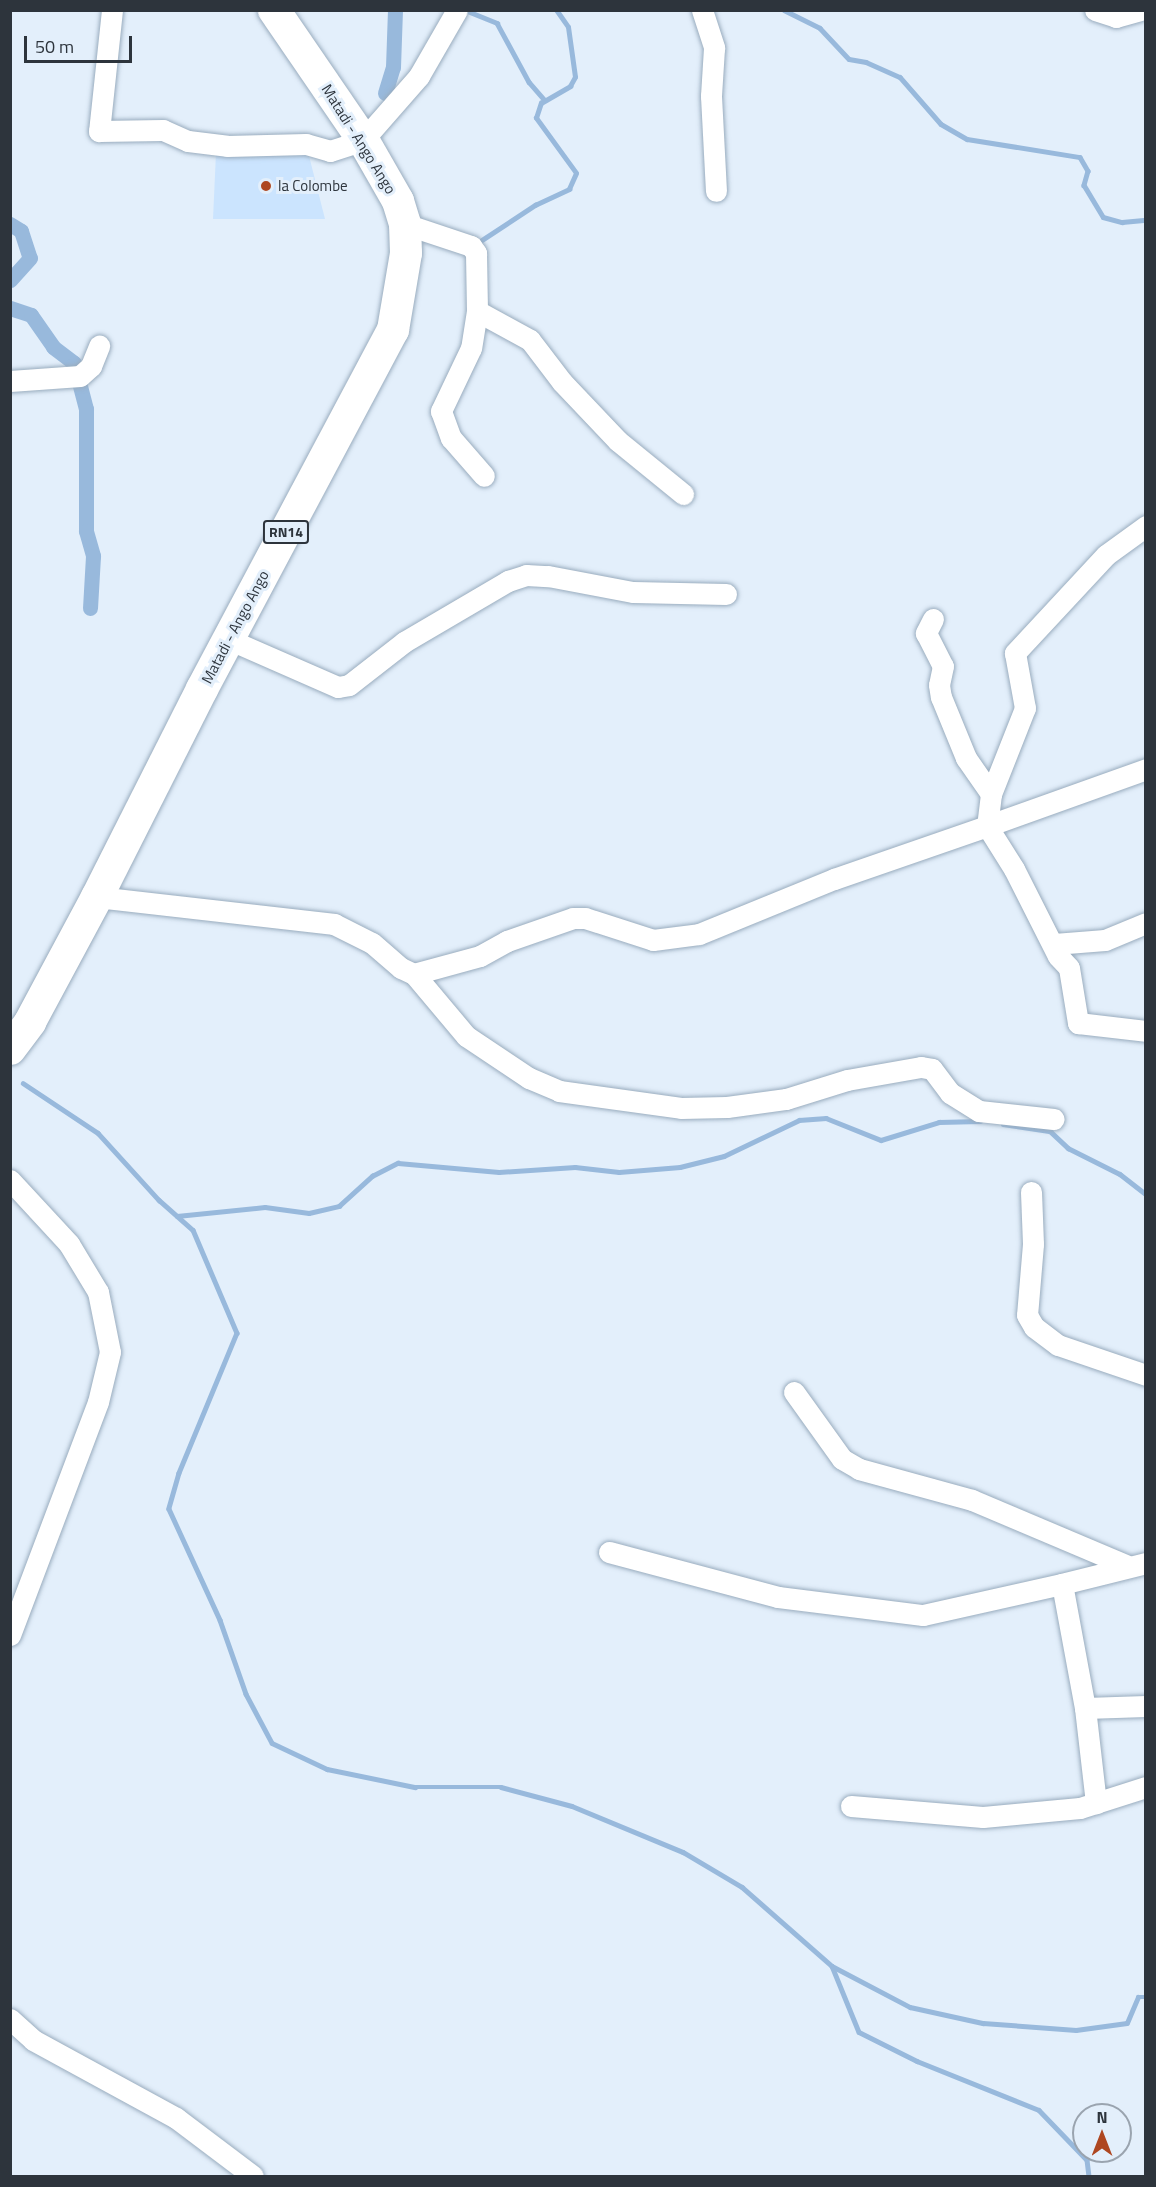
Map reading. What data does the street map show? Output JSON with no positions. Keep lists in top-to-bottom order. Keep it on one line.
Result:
{"streets":{"highway":["Matadi - Ango Ango","RN14"]},"places":["la Colombe"],"scale_bar":"50 m","north":"top"}
